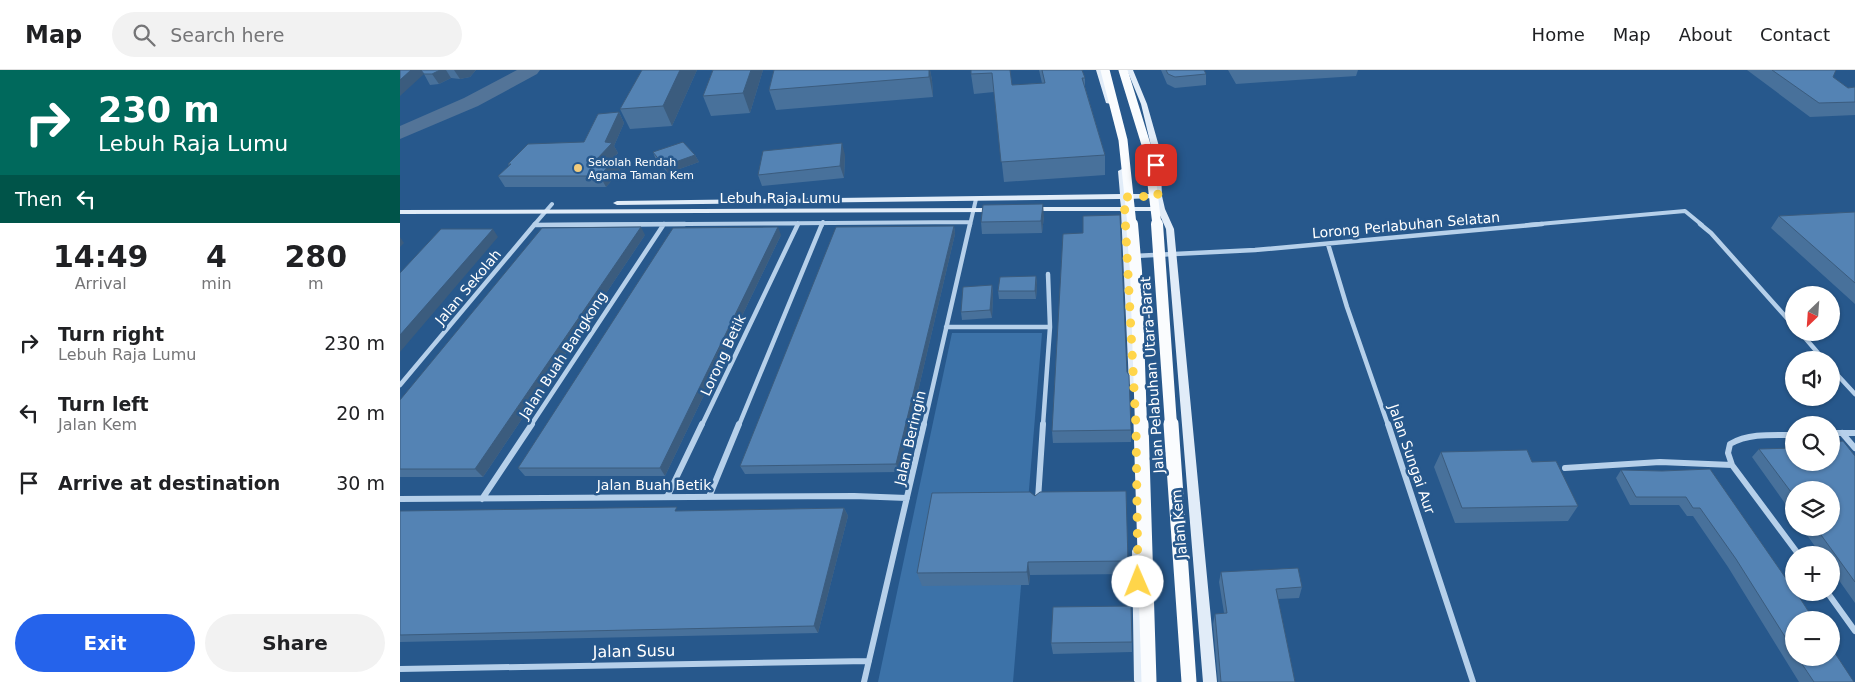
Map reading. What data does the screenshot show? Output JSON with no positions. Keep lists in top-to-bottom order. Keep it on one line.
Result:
{"streets":{"main road":["Jalan Pelabuhan Utara-Barat"],"street":["Lebuh Raja Lumu","Lorong Perlabuhan Selatan","Jalan Sekolah","Jalan Buah Bangkong","Lorong Betik","Jalan Beringin","Jalan Sungai Aur","Jalan Buah Betik","Jalan Kem","Jalan Susu"]},"crossings":[["Lebuh Raja Lumu","Jalan Sekolah"],["Lebuh Raja Lumu","Jalan Beringin"],["Lebuh Raja Lumu","Jalan Kem"],["Lorong Perlabuhan Selatan","Jalan Sungai Aur"],["Lorong Perlabuhan Selatan","Jalan Kem"],["Jalan Buah Bangkong","Jalan Buah Betik"],["Lorong Betik","Jalan Buah Betik"],["Jalan Beringin","Jalan Buah Betik"],["Jalan Beringin","Jalan Susu"]],"places":["Sekolah Rendah Agama Taman Kem"],"north":"bottom left","page":{"header":"Map","search":"Search here","nav":["Home","Map","About","Contact"],"turn":["230 m","Lebuh Raja Lumu"],"then":"Then","eta":["14:49","Arrival","4","min","280","m"],"map_buttons":["+","−"],"list":[{"name":"Turn right","note":"Lebuh Raja Lumu","value":"230 m"},{"name":"Turn left","note":"Jalan Kem","value":"20 m"},{"name":"Arrive at destination","value":"30 m"}],"buttons":["Exit","Share"]}}
